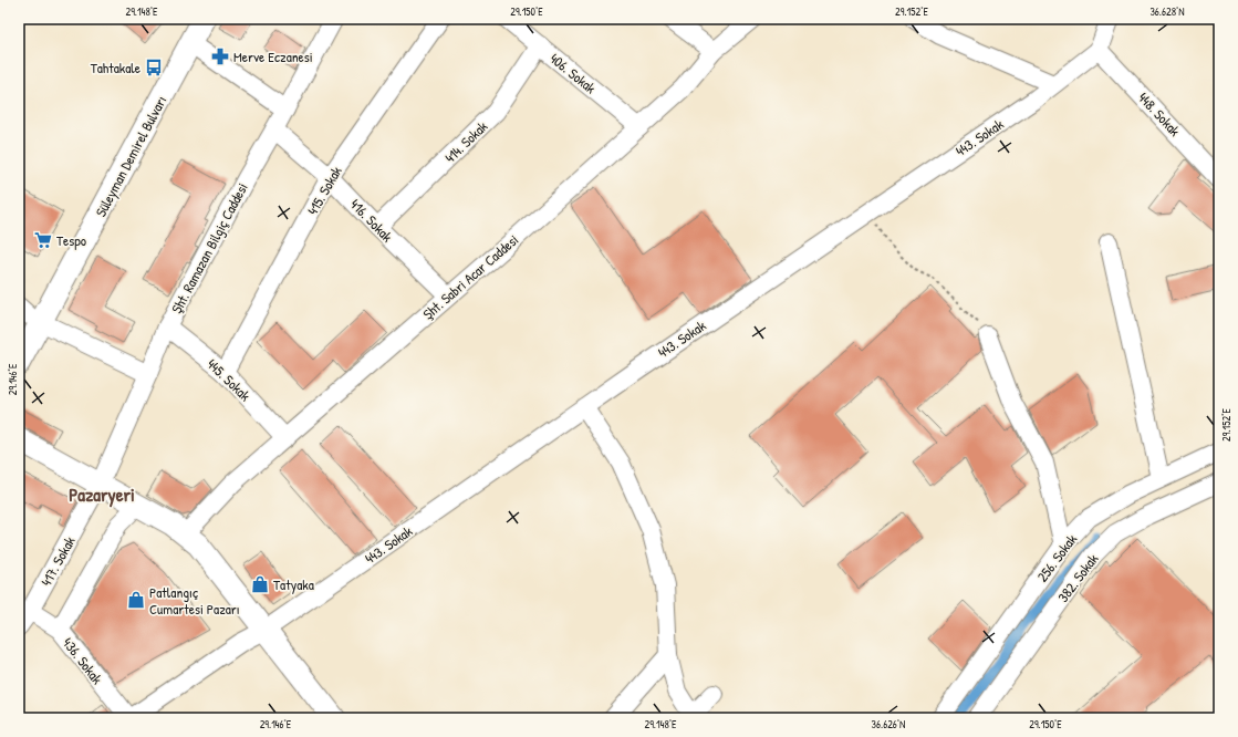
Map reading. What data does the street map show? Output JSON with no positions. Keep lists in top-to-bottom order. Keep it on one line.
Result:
{"streets":{"main road":["Süleyman Demirel Bulvarı"],"street":["406. Sokak","448. Sokak","443. Sokak","414. Sokak","415. Sokak","416. Sokak","Şht. Ramazan Bilgiç Caddesi","Şht. Sabri Acar Caddesi","445. Sokak","256. Sokak","417. Sokak","382. Sokak","436. Sokak"]},"crossings":[["406. Sokak","414. Sokak"],["406. Sokak","Şht. Sabri Acar Caddesi"],["448. Sokak","443. Sokak"],["443. Sokak","436. Sokak"],["414. Sokak","416. Sokak"],["415. Sokak","416. Sokak"],["415. Sokak","445. Sokak"],["416. Sokak","Şht. Ramazan Bilgiç Caddesi"],["416. Sokak","Şht. Sabri Acar Caddesi"],["Şht. Ramazan Bilgiç Caddesi","445. Sokak"],["Şht. Ramazan Bilgiç Caddesi","417. Sokak"],["Şht. Sabri Acar Caddesi","445. Sokak"],["417. Sokak","436. Sokak"]],"districts":["Pazaryeri"],"places":{"pharmacy":["Merve Eczanesi"],"bus stop":["Tahtakale"],"supermarket":["Tespo"],"shop":["Tatyaka","Patlangıç Cumartesi Pazarı"]},"coordinates":["29.148°E","29.150°E","29.152°E","36.628°N","29.146°E","36.626°N"]}
